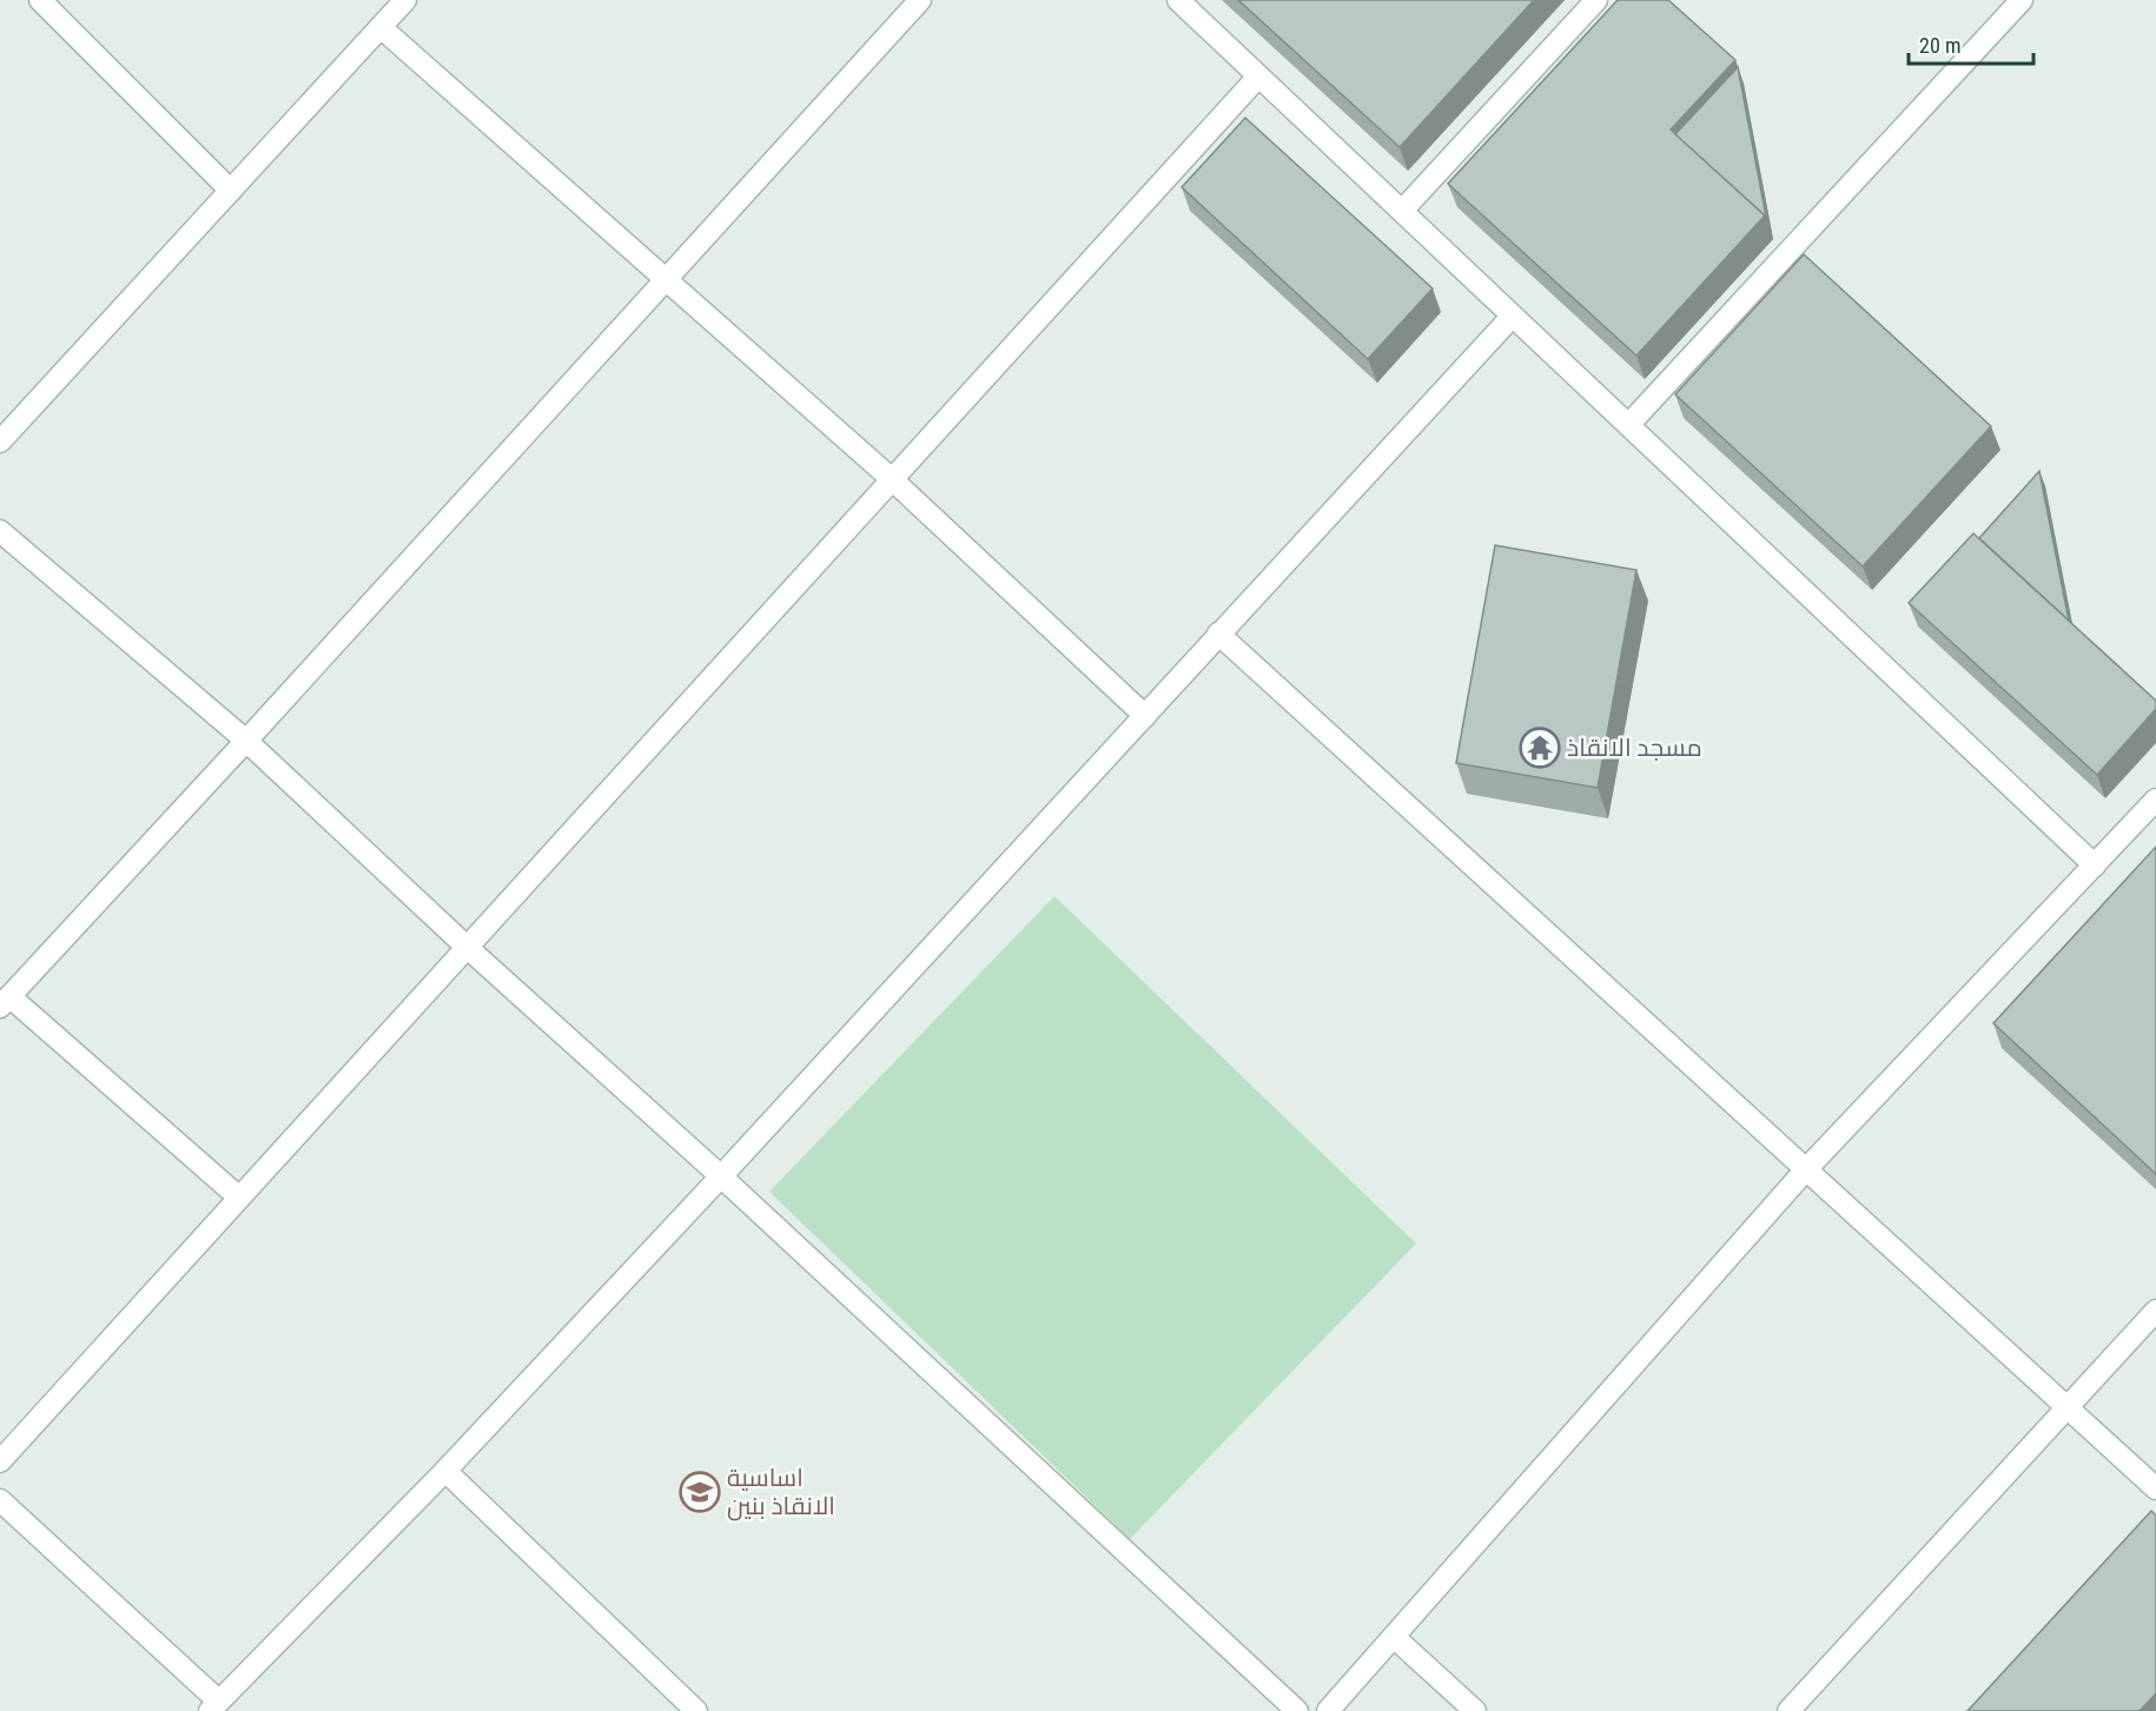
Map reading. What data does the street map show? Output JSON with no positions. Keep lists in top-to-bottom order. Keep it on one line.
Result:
{"places":{"temple":["مسجد الانقاذ"],"school or university":["اساسية الانقاذ بنين"]},"scale_bar":"20 m"}
